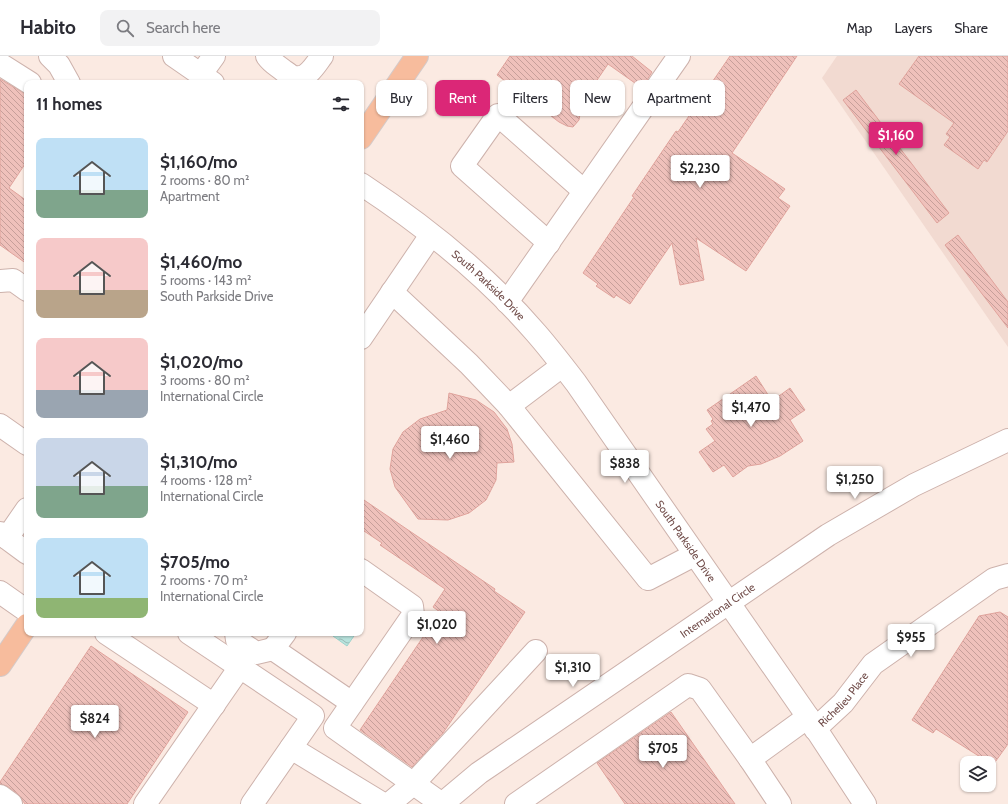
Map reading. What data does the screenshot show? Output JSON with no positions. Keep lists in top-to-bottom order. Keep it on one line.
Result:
{"streets":{"street":["South Parkside Drive","International Circle","Richelieu Place"]},"crossings":[["South Parkside Drive","International Circle"],["South Parkside Drive","Richelieu Place"]],"page":{"header":"Habito","search":"Search here","nav":["Map","Layers","Share"],"chip":["Buy","Rent","Filters","New","Apartment"],"heading":"11 homes","price":["$1,160","$2,230","$1,470","$1,460","$838","$1,250","$1,020","$955","$1,310","$824","$705"],"list":[{"name":"$1,160/mo","note":"2 rooms · 80 m² · Apartment"},{"name":"$1,460/mo","note":"5 rooms · 143 m² · South Parkside Drive"},{"name":"$1,020/mo","note":"3 rooms · 80 m² · International Circle"},{"name":"$1,310/mo","note":"4 rooms · 128 m² · International Circle"},{"name":"$705/mo","note":"2 rooms · 70 m² · International Circle"}]}}
